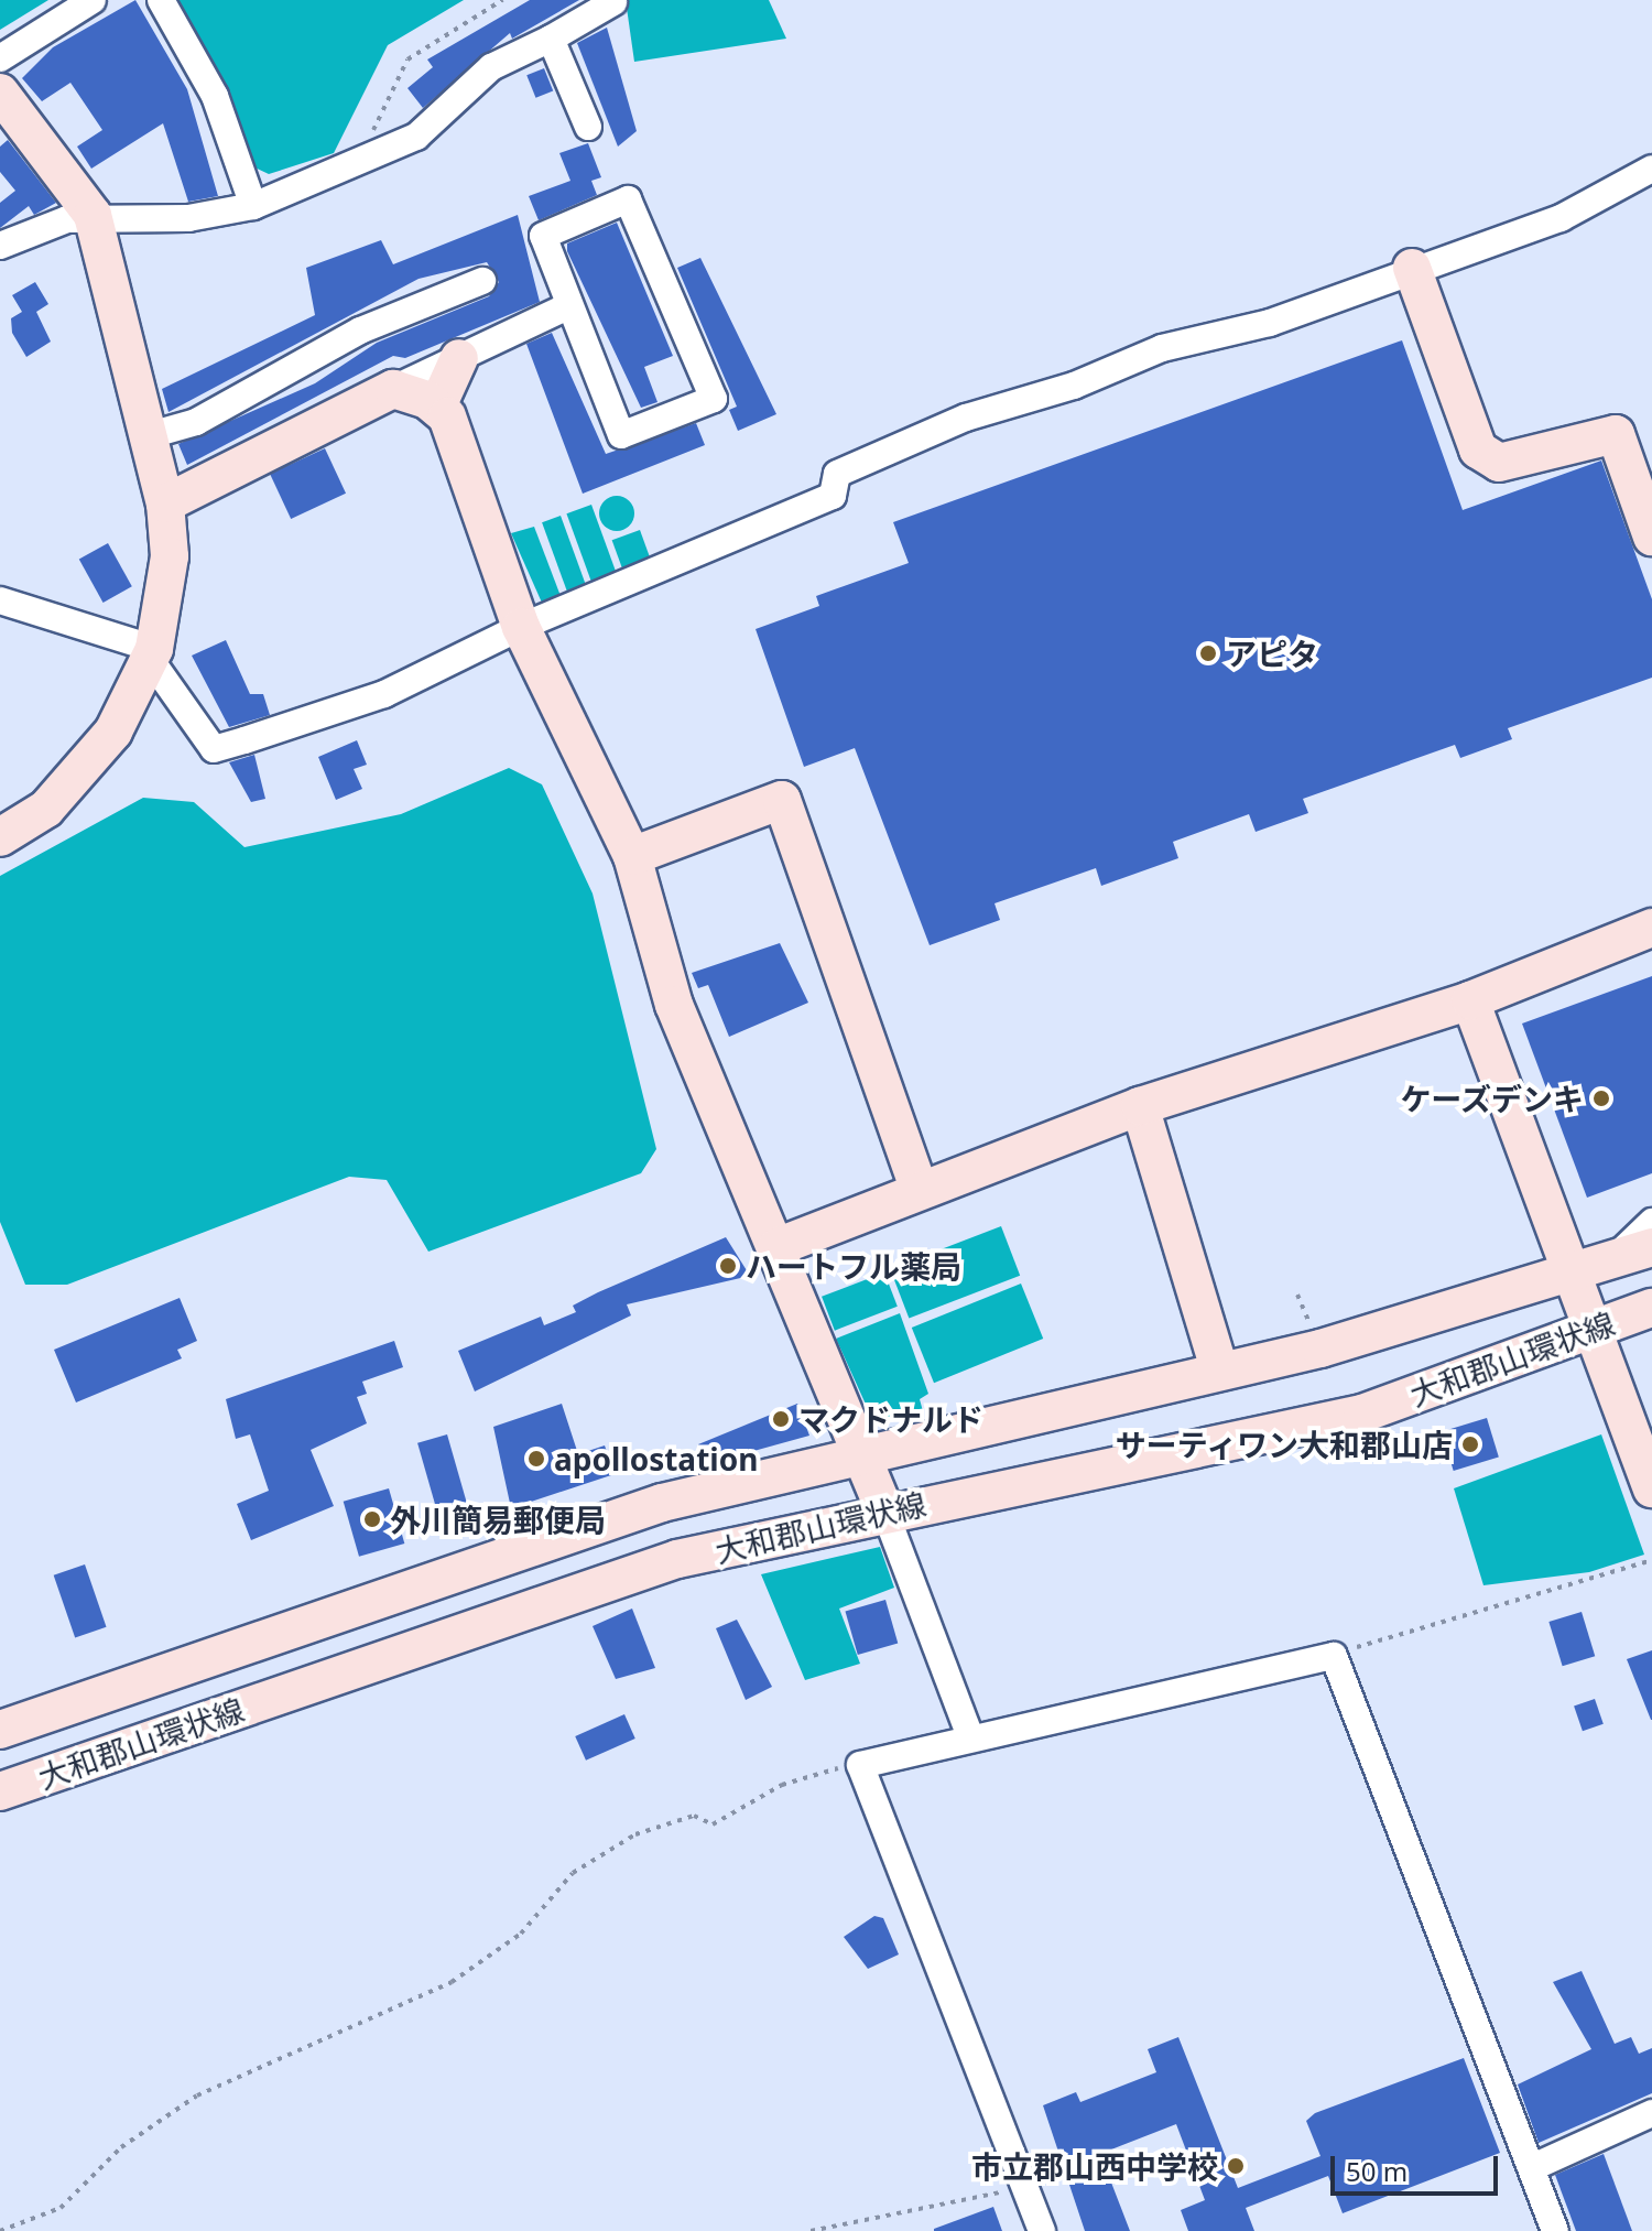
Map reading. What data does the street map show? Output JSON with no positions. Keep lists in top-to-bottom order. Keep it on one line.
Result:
{"streets":{"street":["大和郡山環状線"]},"places":["アピタ","ケーズデンキ","ハートフル薬局","マクドナルド","サーティワン大和郡山店","apollostation","外川簡易郵便局","市立郡山西中学校"],"scale_bar":"50 m"}
